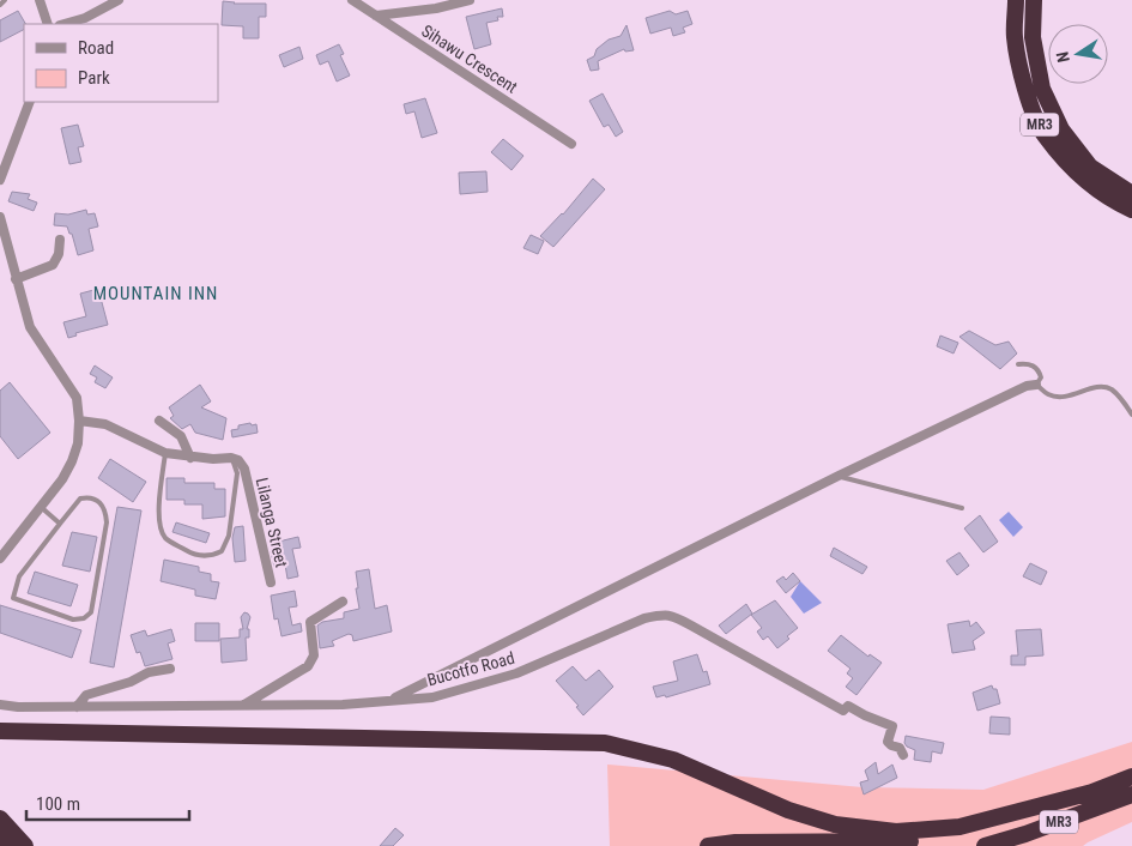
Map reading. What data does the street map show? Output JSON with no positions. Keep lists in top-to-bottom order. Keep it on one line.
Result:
{"streets":{"highway":["MR3"],"street":["Sihawu Crescent","Lilanga Street","Bucotfo Road"]},"districts":["MOUNTAIN INN"],"legend":["Road","Park"],"scale_bar":"100 m","north":"left"}
